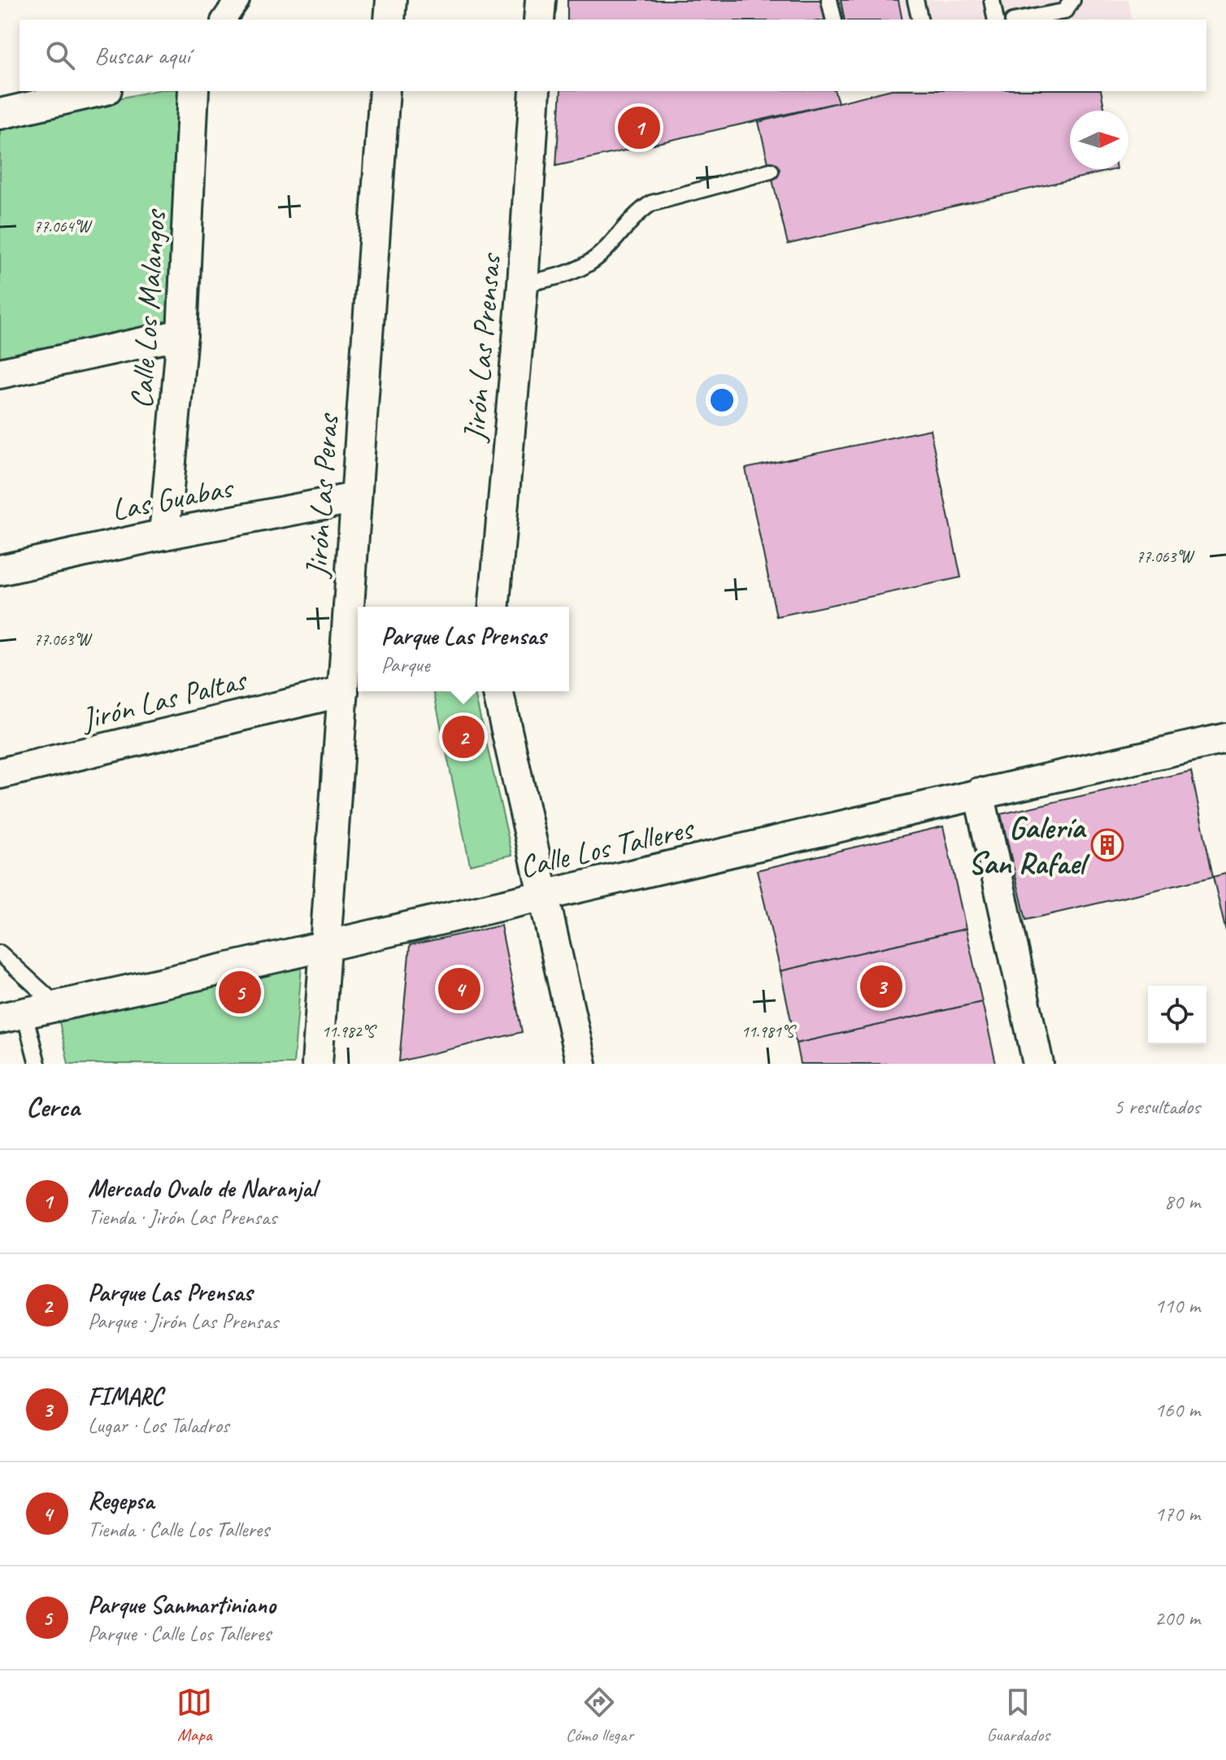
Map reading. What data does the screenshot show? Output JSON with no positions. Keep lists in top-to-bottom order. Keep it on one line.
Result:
{"streets":{"street":["Calle Los Malangos","Jirón Las Prensas","Jirón Las Peras","Las Guabas","Jirón Las Paltas","Calle Los Talleres"]},"crossings":[["Calle Los Malangos","Las Guabas"],["Jirón Las Peras","Las Guabas"],["Jirón Las Peras","Jirón Las Paltas"],["Jirón Las Peras","Calle Los Talleres"]],"places":{"building":["Galería San Rafael"]},"north":"right","page":{"search":"Buscar aquí","pins":["1","2","3","4","5"],"popup":["Parque Las Prensas","Parque"],"heading":["Cerca","5 resultados"],"list":[{"mark":"1","name":"Mercado Ovalo de Naranjal","note":"Tienda · Jirón Las Prensas","value":"80 m"},{"mark":"2","name":"Parque Las Prensas","note":"Parque · Jirón Las Prensas","value":"110 m"},{"mark":"3","name":"FIMARC","note":"Lugar · Los Taladros","value":"160 m"},{"mark":"4","name":"Regepsa","note":"Tienda · Calle Los Talleres","value":"170 m"},{"mark":"5","name":"Parque Sanmartiniano","note":"Parque · Calle Los Talleres","value":"200 m"}],"nav":["Mapa","Cómo llegar","Guardados"]},"coordinates":["77.064°W","77.063°W","11.982°S","11.981°S"]}
